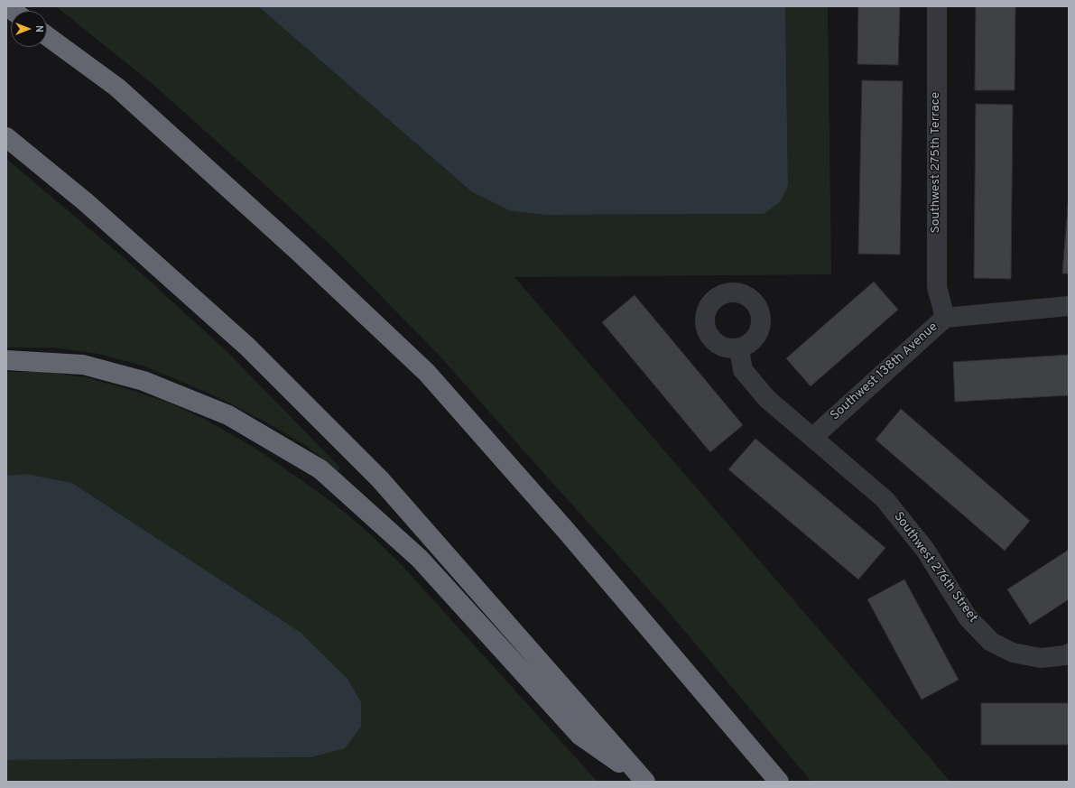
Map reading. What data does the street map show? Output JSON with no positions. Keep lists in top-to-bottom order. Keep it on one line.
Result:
{"streets":{"street":["Southwest 275th Terrace","Southwest 138th Avenue","Southwest 276th Street"]},"crossings":[["Southwest 275th Terrace","Southwest 138th Avenue"],["Southwest 138th Avenue","Southwest 276th Street"]],"north":"right"}
